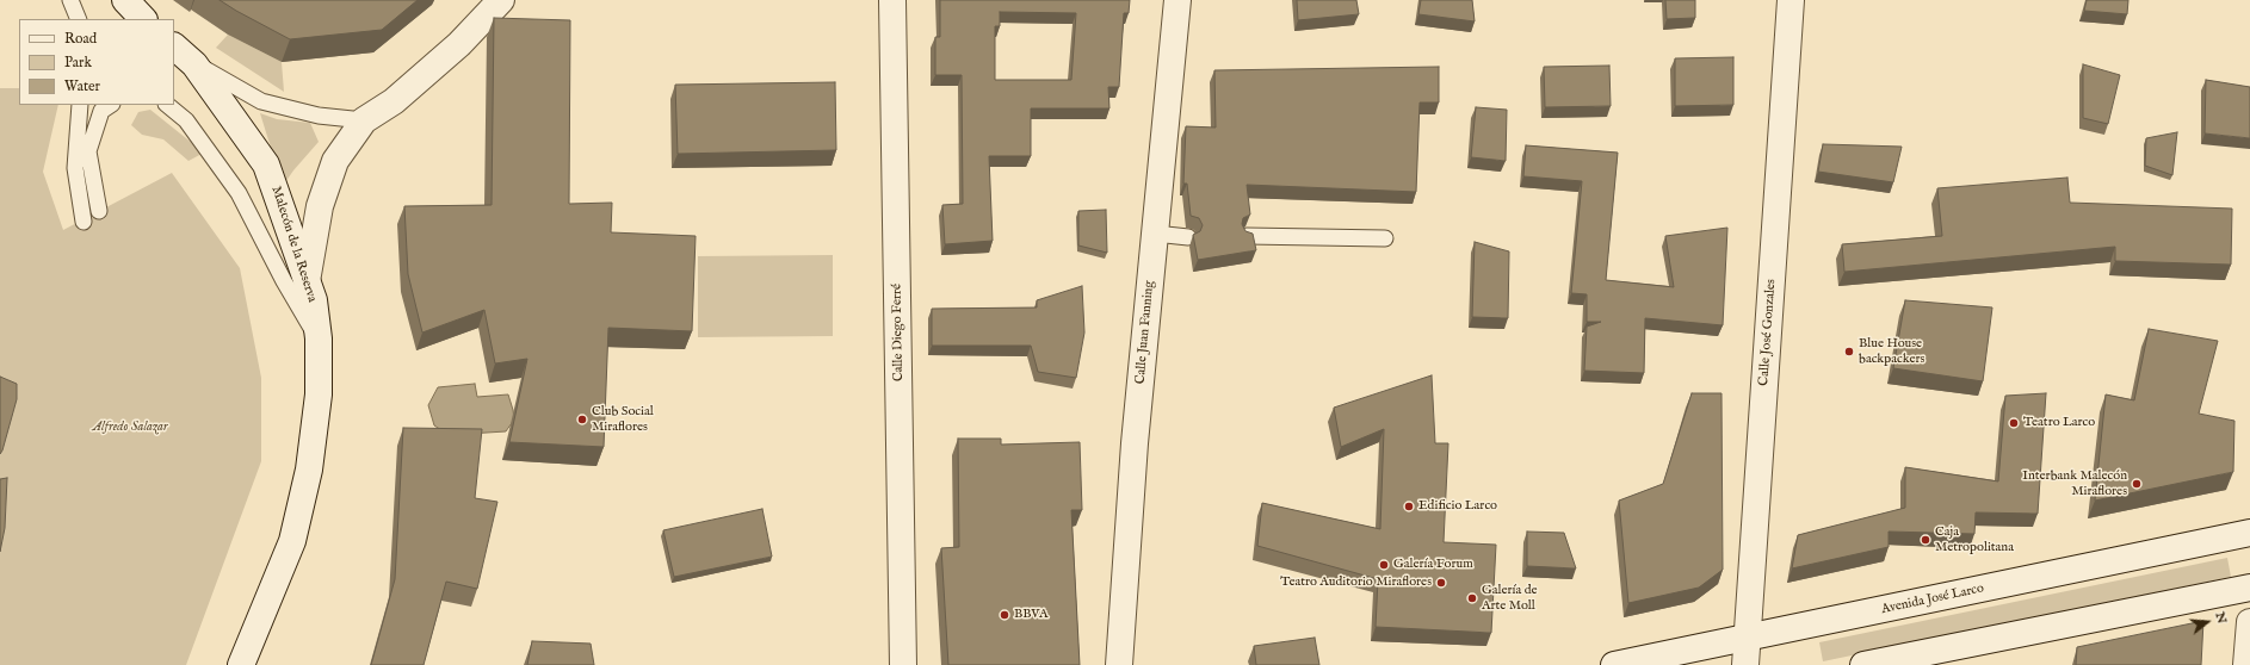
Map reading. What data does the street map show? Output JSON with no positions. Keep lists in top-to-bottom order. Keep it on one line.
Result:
{"streets":{"street":["Malecón de la Reserva","Calle Diego Ferré","Calle Juan Fanning","Calle José Gonzales","Avenida José Larco"]},"crossings":[["Calle José Gonzales","Avenida José Larco"]],"parks":["Alfredo Salazar"],"places":["Blue House backpackers","Club Social Miraflores","Teatro Larco","Interbank Malecón Miraflores","Edificio Larco","Caja Metropolitana","Galería Forum","Teatro Auditorio Miraflores","Galería de Arte Moll","BBVA"],"legend":["Road","Park","Water"],"north":"right"}
